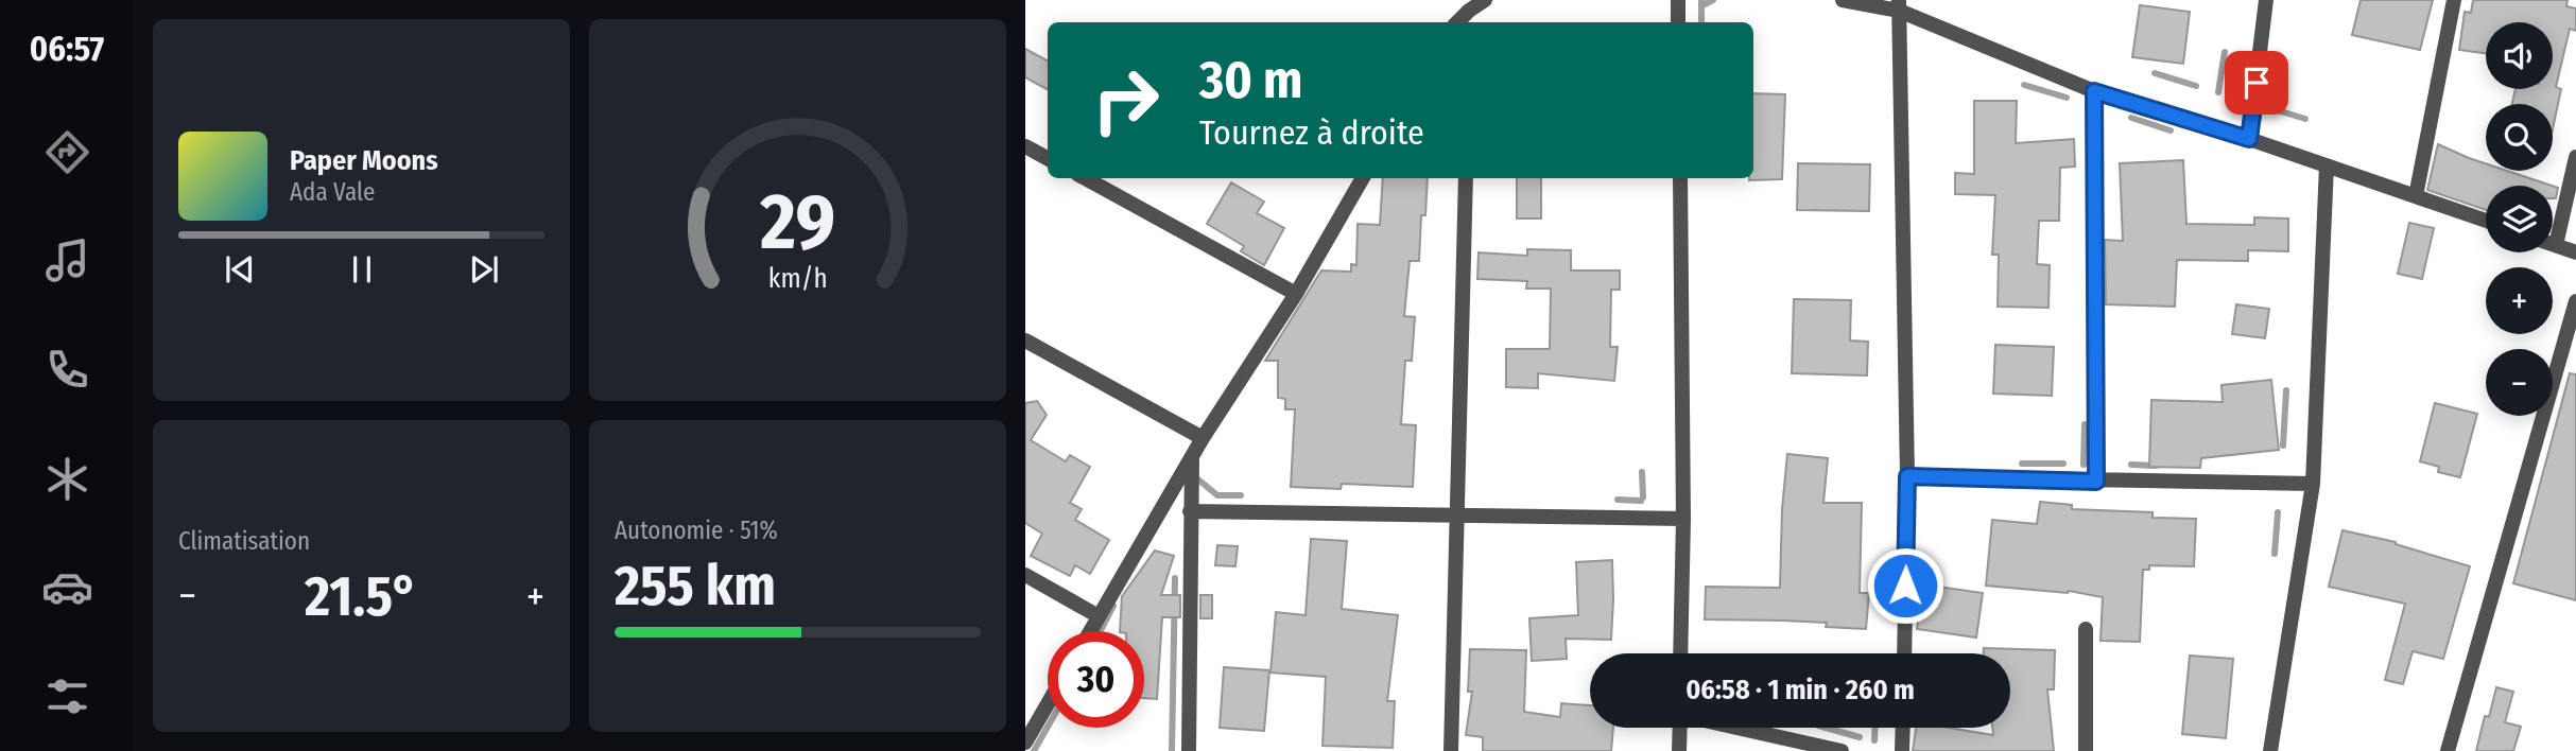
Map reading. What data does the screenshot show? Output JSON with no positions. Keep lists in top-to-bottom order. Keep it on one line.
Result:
{"page":{"tabs":"06:57","map_buttons":["+","−"],"turn":["30 m","Tournez à droite"],"song":["Paper Moons","Ada Vale"],"tile":["Climatisation",["Autonomie · 51%","255 km"]],"heat":["−","21.5°","+"],"limit":"30","trip":"06:58 · 1 min · 260 m","gauge":["29","km/h"]}}
